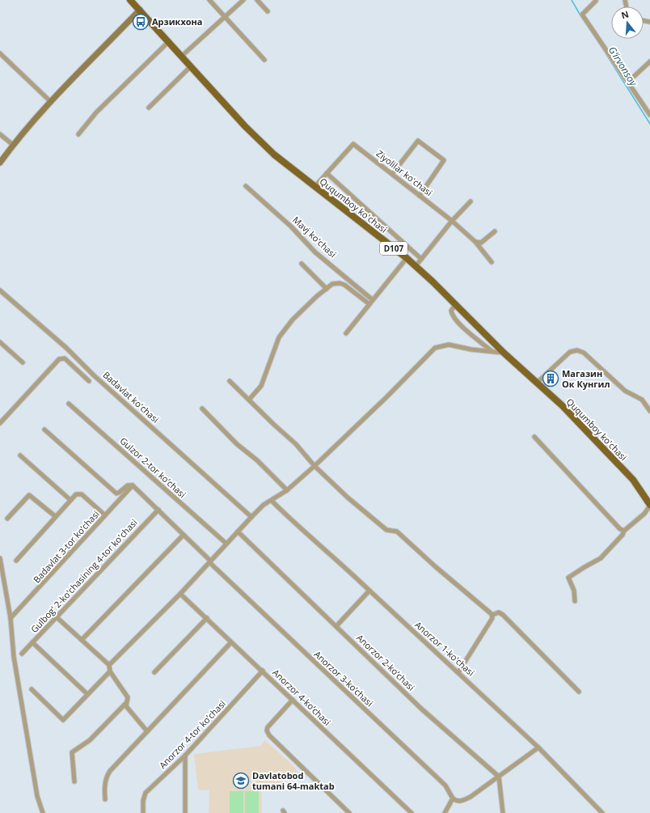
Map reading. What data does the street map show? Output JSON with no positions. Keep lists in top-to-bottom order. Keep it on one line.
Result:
{"streets":{"main road":["Ququmboy ko'chasi","D107"],"street":["Ziyolilar koʻchasi","Mavj koʻchasi","Badavlat koʻchasi","Gulzor 2-tor koʼchasi","Badavlat 3-tor koʼchasi","Gulbog' 2-ko'chasining 4-tor ko'chasi","Аnorzor 1-koʼchasi","Аnorzor 2-koʼchasi","Аnorzor 3-koʼchasi","Аnorzor 4-koʼchasi","Anorzor 4-tor koʼchasi"]},"crossings":[["Badavlat 3-tor koʼchasi","Аnorzor 3-koʼchasi"],["Gulbog' 2-ko'chasining 4-tor ko'chasi","Аnorzor 3-koʼchasi"],["Аnorzor 4-koʼchasi","Anorzor 4-tor koʼchasi"]],"water":["G‘irvonsoy"],"places":{"bus stop":["Арзикхона"],"building":["Магазин Ок Кунгил"],"school or university":["Davlatobod tumani 64-maktab"]},"north":"top"}
